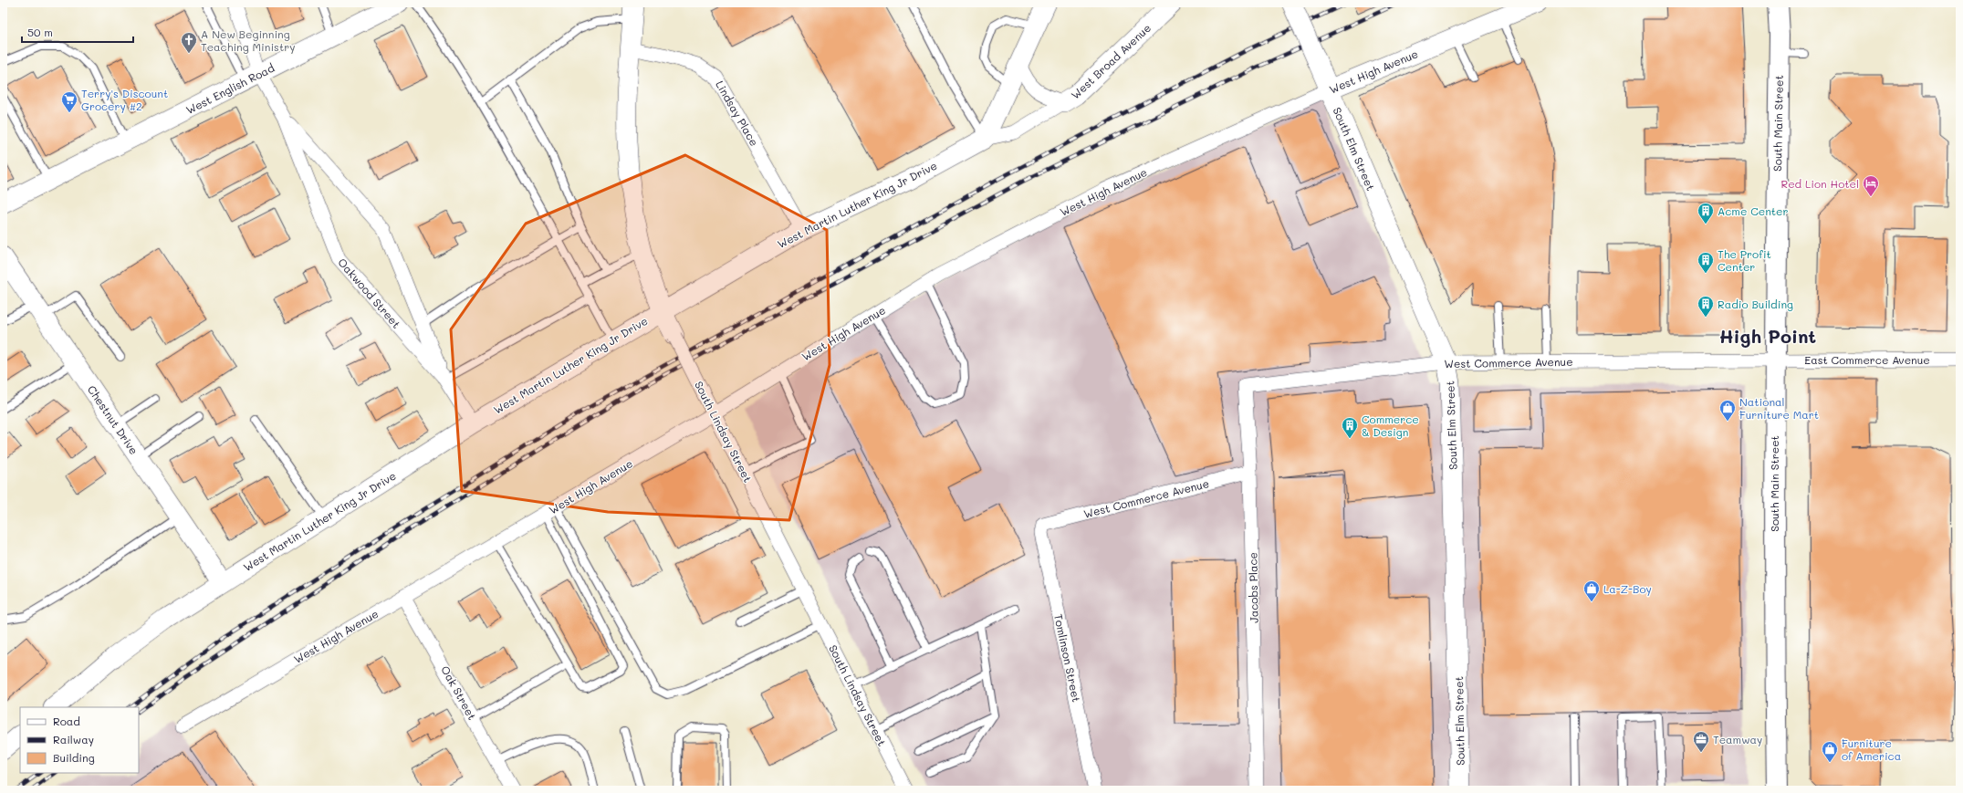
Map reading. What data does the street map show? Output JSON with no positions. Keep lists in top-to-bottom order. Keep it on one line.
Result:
{"streets":{"main road":["West Broad Avenue","West High Avenue","West English Road","South Main Street","South Elm Street","West Martin Luther King Jr Drive","Chestnut Drive","South Lindsay Street"],"street":["Lindsay Place","Oakwood Street","East Commerce Avenue","West Commerce Avenue","Jacobs Place","Tomlinson Street","Oak Street"]},"crossings":[["West Broad Avenue","West Martin Luther King Jr Drive"],["West High Avenue","South Elm Street"],["West High Avenue","South Lindsay Street"],["West High Avenue","Oak Street"],["West English Road","Oakwood Street"],["Lindsay Place","West Martin Luther King Jr Drive"],["Lindsay Place","South Lindsay Street"],["South Main Street","East Commerce Avenue"],["South Main Street","West Commerce Avenue"],["South Elm Street","West Commerce Avenue"],["West Martin Luther King Jr Drive","Oakwood Street"],["West Martin Luther King Jr Drive","Chestnut Drive"],["West Martin Luther King Jr Drive","South Lindsay Street"],["East Commerce Avenue","West Commerce Avenue"],["West Commerce Avenue","Jacobs Place"],["West Commerce Avenue","Tomlinson Street"]],"districts":["High Point"],"places":{"church":["A New Beginning Teaching Ministry"],"supermarket":["Terry's Discount Grocery #2"],"hotel":["Red Lion Hotel"],"building":["Acme Center","The Profit Center","Radio Building","Commerce & Design"],"shop":["National Furniture Mart","La-Z-Boy","Furniture of America"],"office":["Teamway"]},"legend":["Road","Railway","Building"],"scale_bar":"50 m"}
